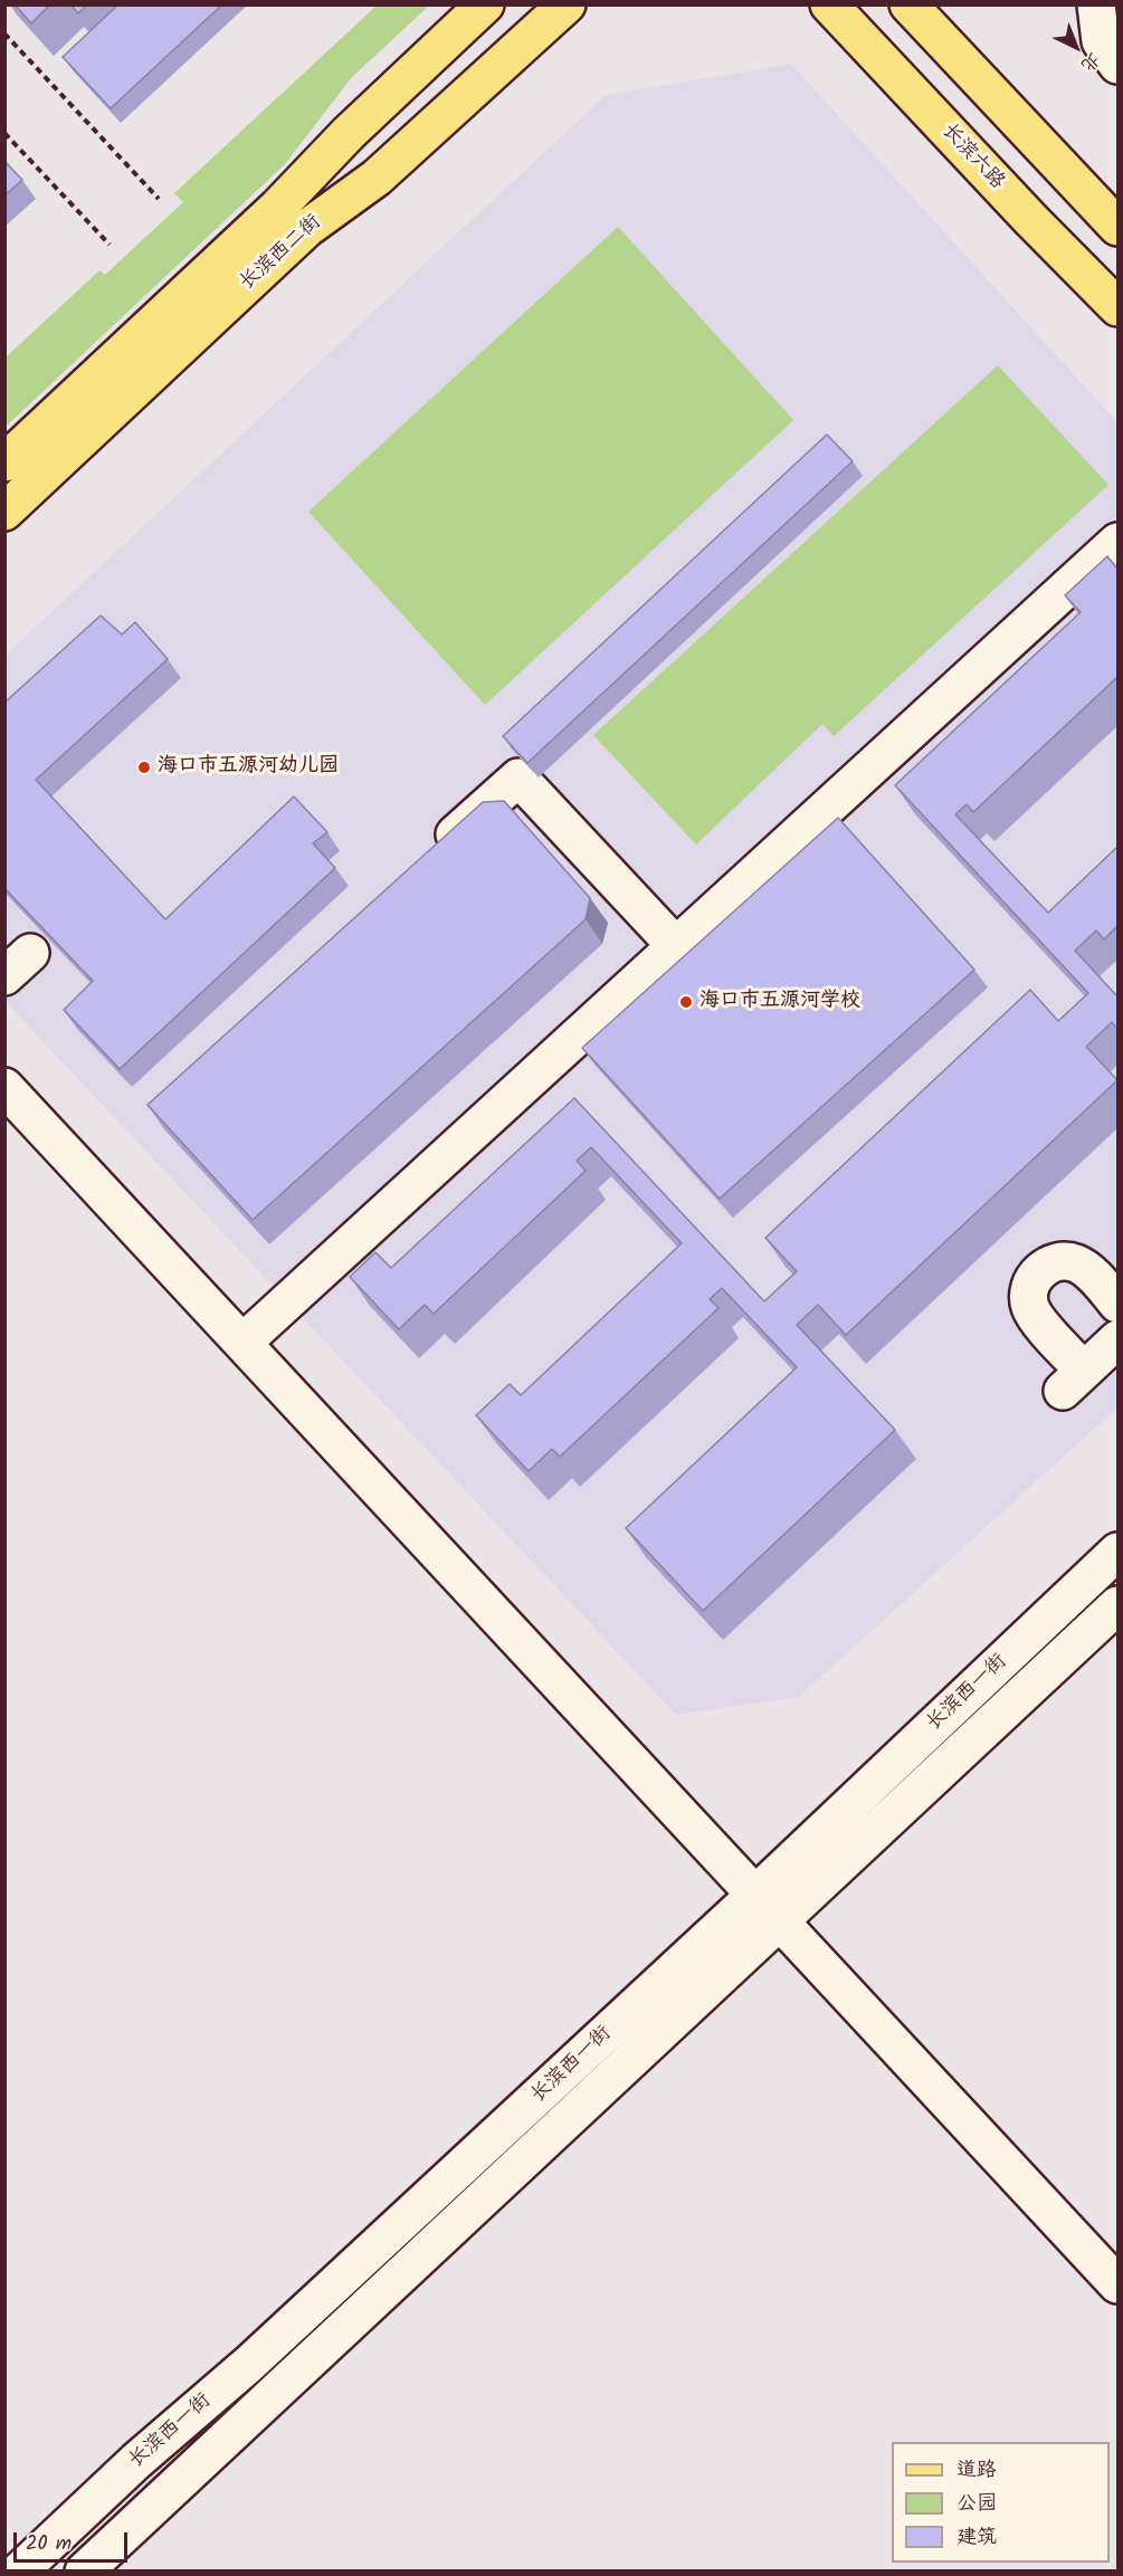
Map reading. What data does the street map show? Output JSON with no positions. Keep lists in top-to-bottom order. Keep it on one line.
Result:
{"streets":{"main road":["长滨六路","长滨西二街"],"street":["长滨西一街"]},"places":["海口市五源河幼儿园","海口市五源河学校"],"legend":["道路","公园","建筑"],"scale_bar":"20 m","north":"bottom right"}
